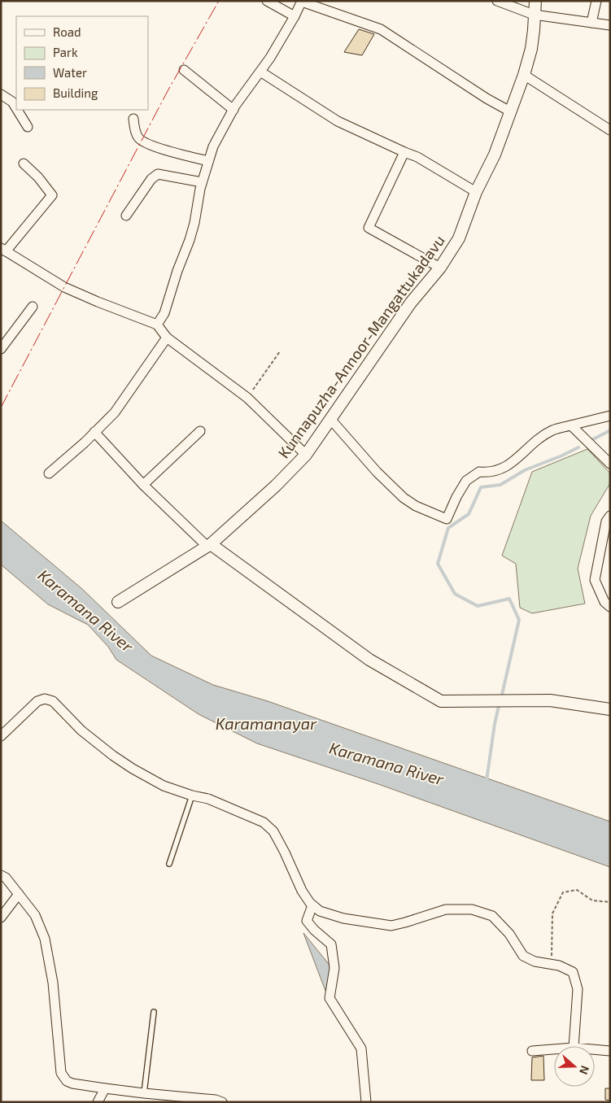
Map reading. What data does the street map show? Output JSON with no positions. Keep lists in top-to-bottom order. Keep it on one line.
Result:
{"streets":{"street":["Kunnapuzha-Annoor-Mangattukadavu"]},"water":["Karamana River","Karamanayar"],"legend":["Road","Park","Water","Building"],"north":"right"}
